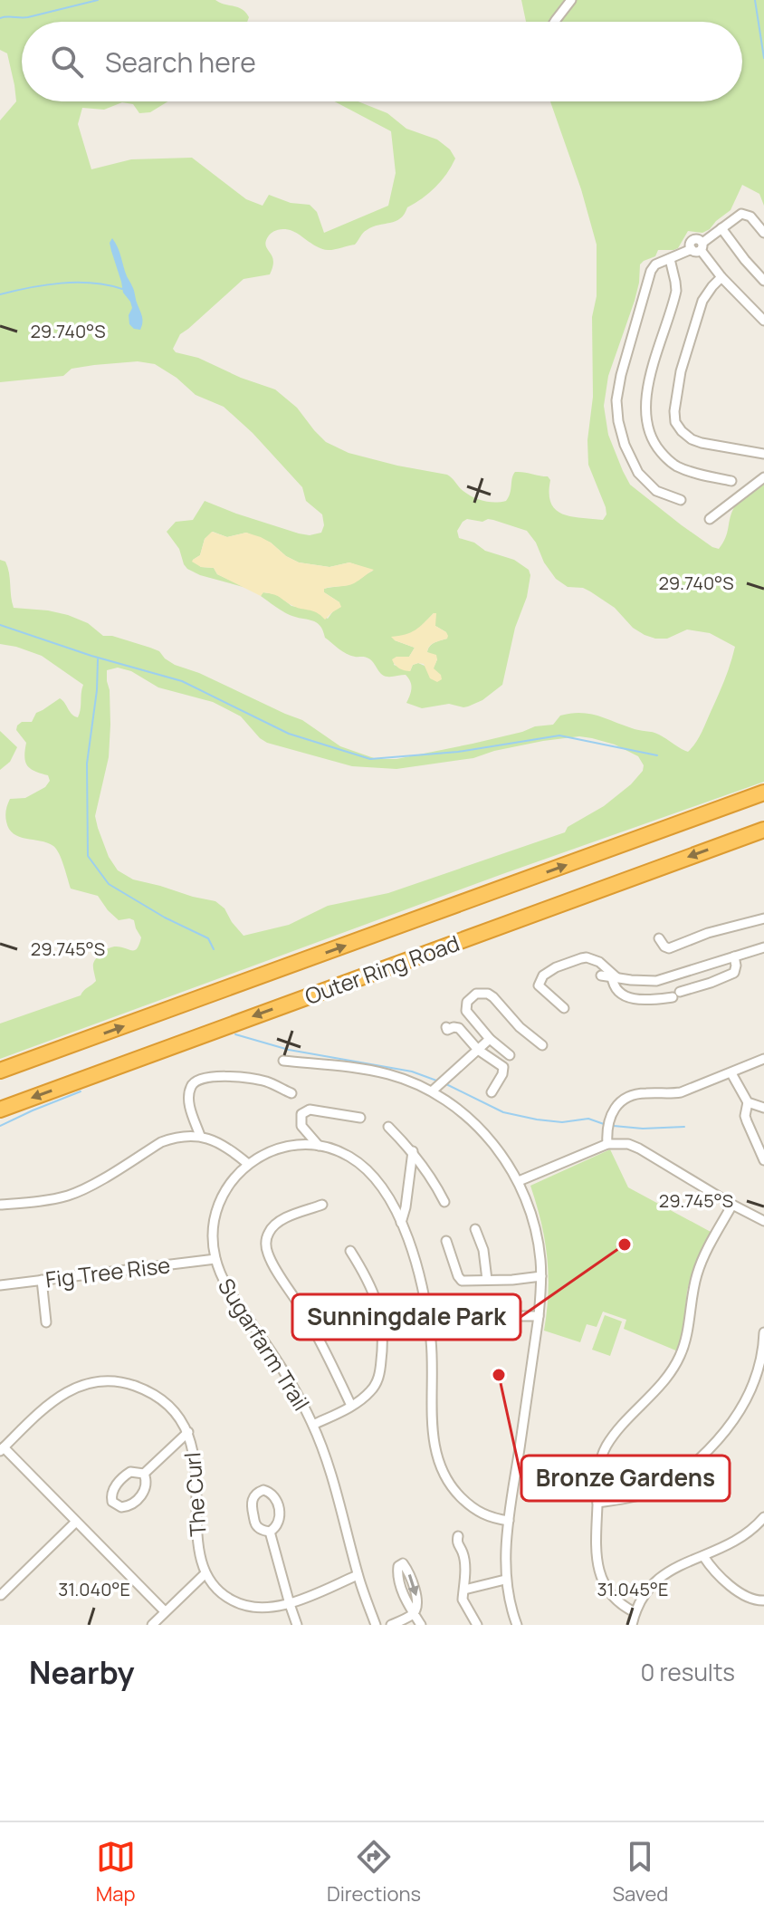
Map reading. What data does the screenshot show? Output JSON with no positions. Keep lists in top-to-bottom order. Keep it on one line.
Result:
{"streets":{"highway":["Outer Ring Road"],"street":["Fig Tree Rise","Sugarfarm Trail","The Curl"]},"crossings":[["Fig Tree Rise","Sugarfarm Trail"]],"places":["Sunningdale Park","Bronze Gardens"],"page":{"search":"Search here","heading":["Nearby","0 results"],"nav":["Map","Directions","Saved"]},"coordinates":["29.740°S","29.745°S","31.040°E","31.045°E"]}
